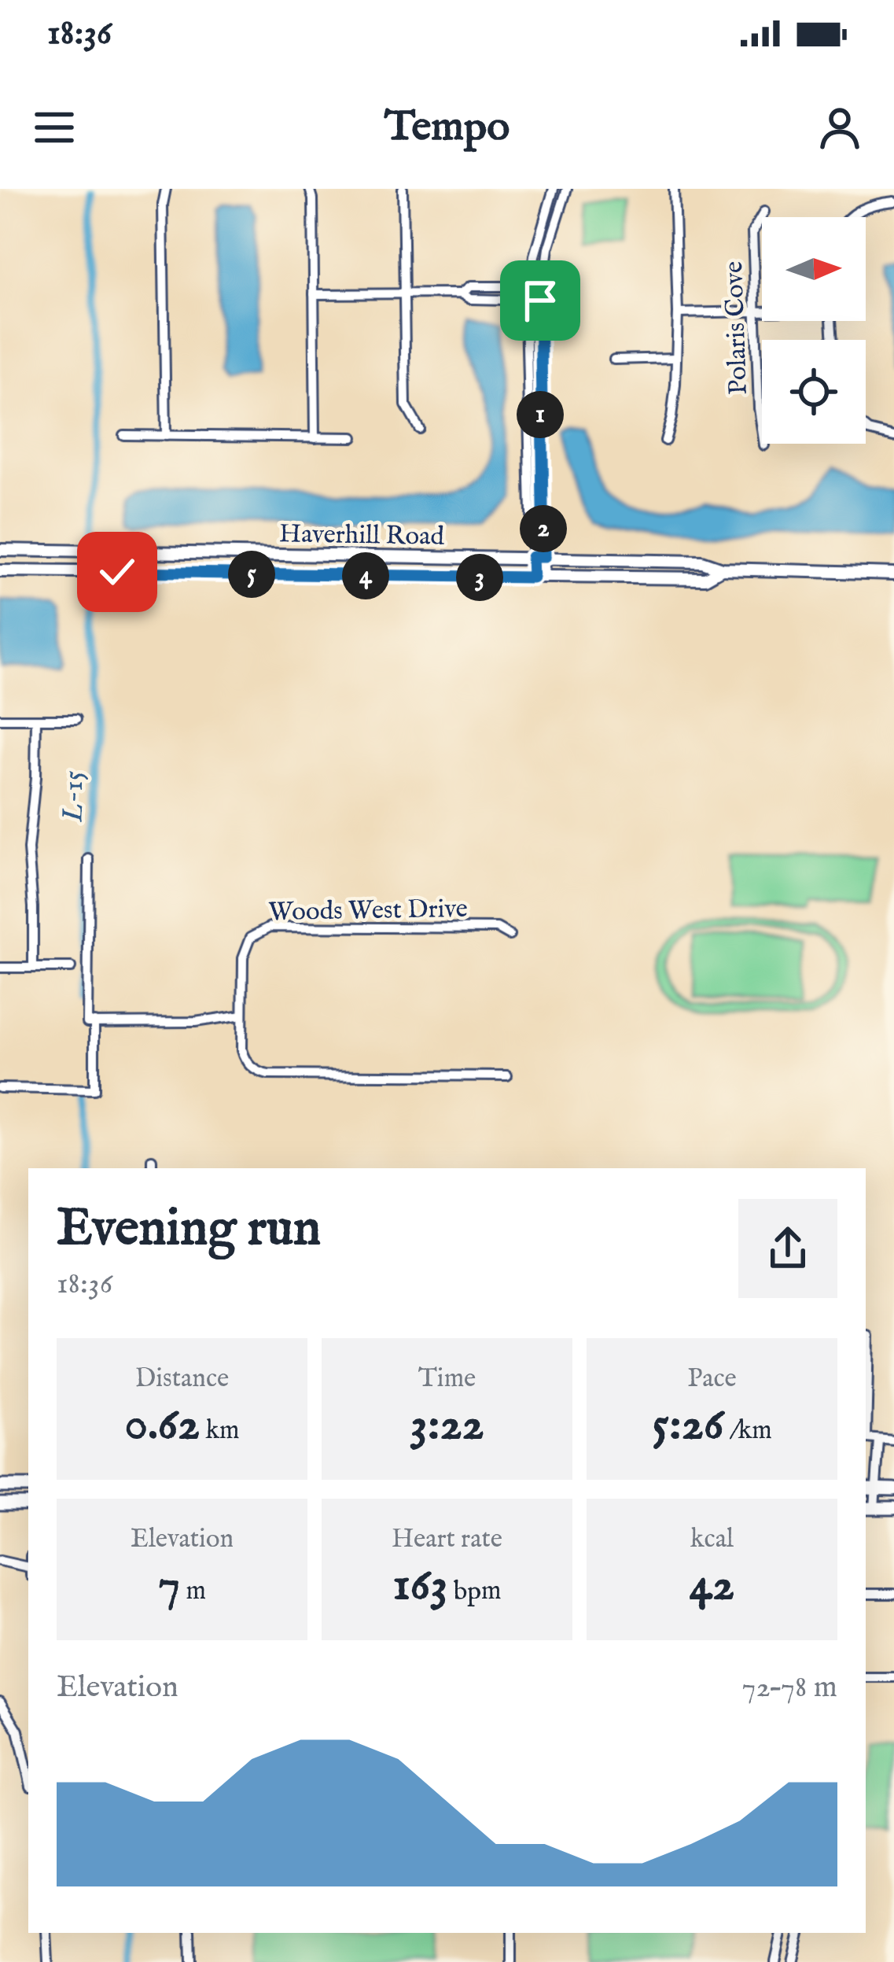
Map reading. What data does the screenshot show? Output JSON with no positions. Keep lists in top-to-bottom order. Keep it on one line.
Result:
{"streets":{"street":["Polaris Cove","Haverhill Road","Woods West Drive"]},"water":["L-15"],"north":"right","page":{"status":"18:36","header":"Tempo","pins":["1","2","5","4","3"],"heading":["Evening run","18:36"],"stats":[["Distance","0.62 km"],["Time","3:22"],["Pace","5:26 /km"],["Elevation","7 m"],["Heart rate","163 bpm"],["kcal","42"]],"chart":["Elevation","72–78 m"]}}
